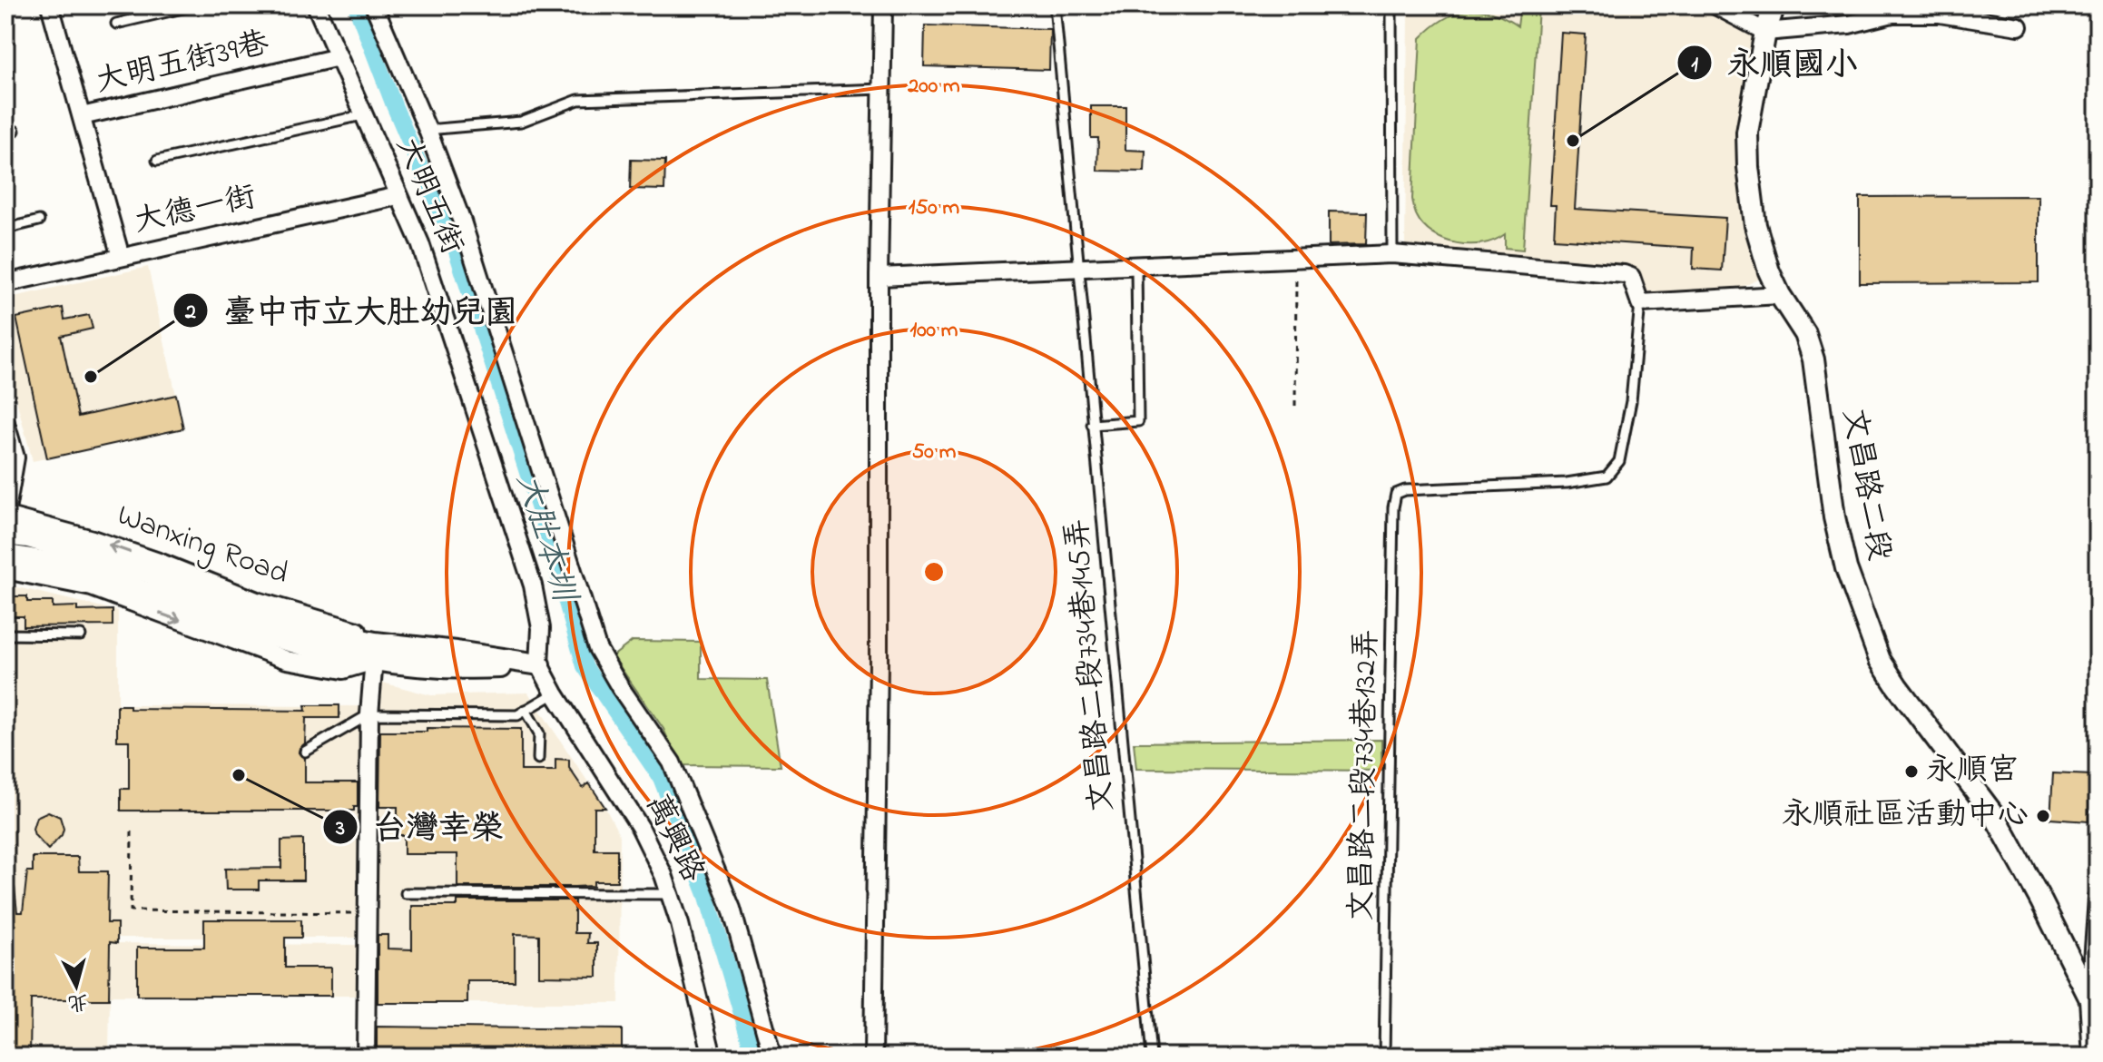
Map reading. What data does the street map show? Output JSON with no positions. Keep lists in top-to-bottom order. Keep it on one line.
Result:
{"streets":{"street":["大明五街39巷","大明五街","大德一街","文昌路二段","Wanxing Road","萬興路"],"lane":["文昌路二段734巷145弄","文昌路二段734巷132弄"]},"crossings":[["大明五街39巷","大明五街"],["大明五街","大德一街"],["大明五街","Wanxing Road"],["大明五街","萬興路"],["Wanxing Road","萬興路"]],"water":["大肚本圳"],"places":["永順國小","臺中市立大肚幼兒園","永順宮","台灣幸榮","永順社區活動中心"],"north":"bottom","rings":["200 m","150 m","100 m","50 m"]}
